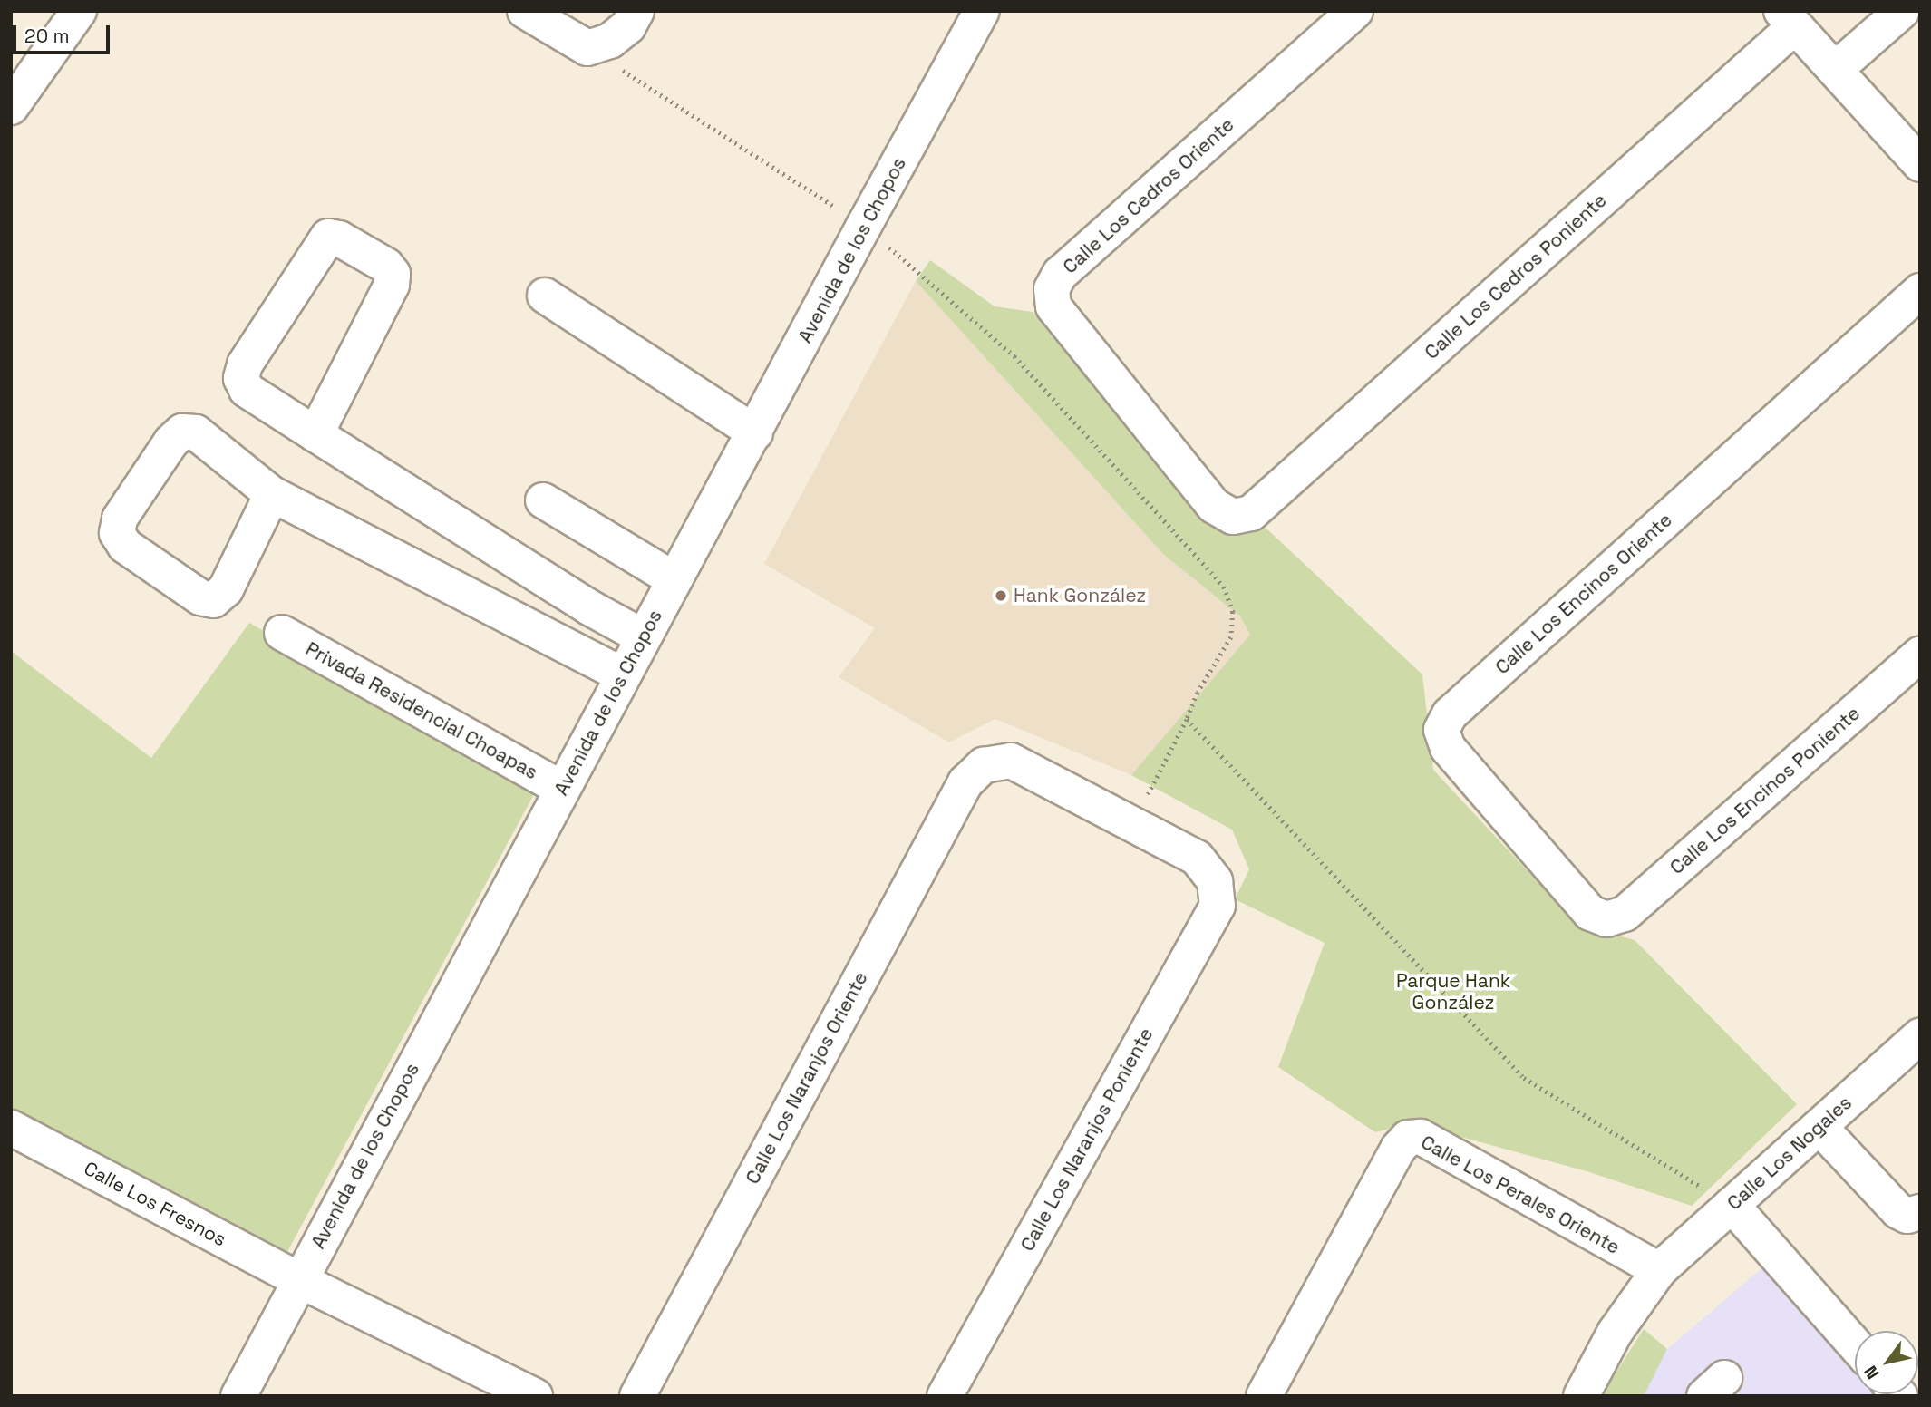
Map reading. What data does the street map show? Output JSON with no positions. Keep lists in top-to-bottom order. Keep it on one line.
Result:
{"streets":{"street":["Calle Los Cedros Oriente","Avenida de los Chopos","Calle Los Cedros Poniente","Calle Los Encinos Oriente","Privada Residencial Choapas","Calle Los Encinos Poniente","Calle Los Naranjos Oriente","Calle Los Naranjos Poniente","Calle Los Nogales","Calle Los Perales Oriente","Calle Los Fresnos"]},"crossings":[["Calle Los Cedros Oriente","Calle Los Cedros Poniente"],["Avenida de los Chopos","Privada Residencial Choapas"],["Avenida de los Chopos","Calle Los Fresnos"],["Calle Los Encinos Oriente","Calle Los Encinos Poniente"],["Calle Los Naranjos Oriente","Calle Los Naranjos Poniente"],["Calle Los Nogales","Calle Los Perales Oriente"]],"parks":["Parque Hank González"],"places":["Hank González"],"scale_bar":"20 m","north":"bottom left"}
